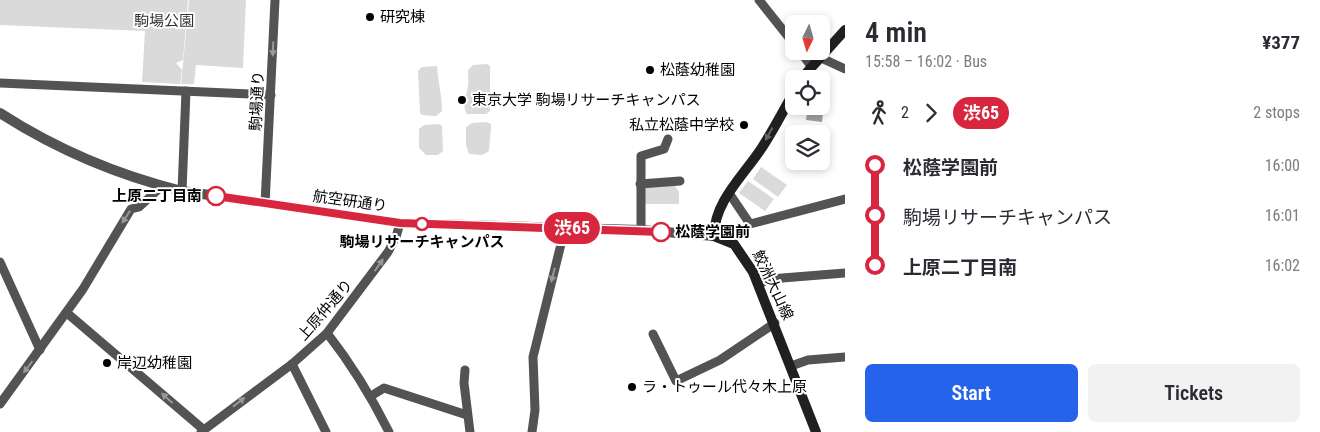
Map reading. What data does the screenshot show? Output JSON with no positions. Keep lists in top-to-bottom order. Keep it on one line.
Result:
{"streets":{"main road":["鮫洲大山線"],"street":["駒場通り","航空研通り","上原仲通り"]},"crossings":[["駒場通り","航空研通り"],["航空研通り","鮫洲大山線"],["航空研通り","上原仲通り"]],"one_way":["駒場通り","上原仲通り"],"parks":["駒場公園"],"places":["研究棟","松蔭幼稚園","東京大学 駒場リサーチキャンパス","私立松蔭中学校","上原二丁目南","駒場リサーチキャンパス","松蔭学園前","岸辺幼稚園","ラ・トゥール代々木上原"],"lines":["bus line 渋65"],"north":"bottom","page":{"on_map":"渋65","heading":["4 min","15:58 – 16:02 · Bus","¥377"],"legs":["2","渋65","2 stops"],"list":[{"name":"松蔭学園前","value":"16:00"},{"name":"駒場リサーチキャンパス","value":"16:01"},{"name":"上原二丁目南","value":"16:02"}],"buttons":["Start","Tickets"]}}
